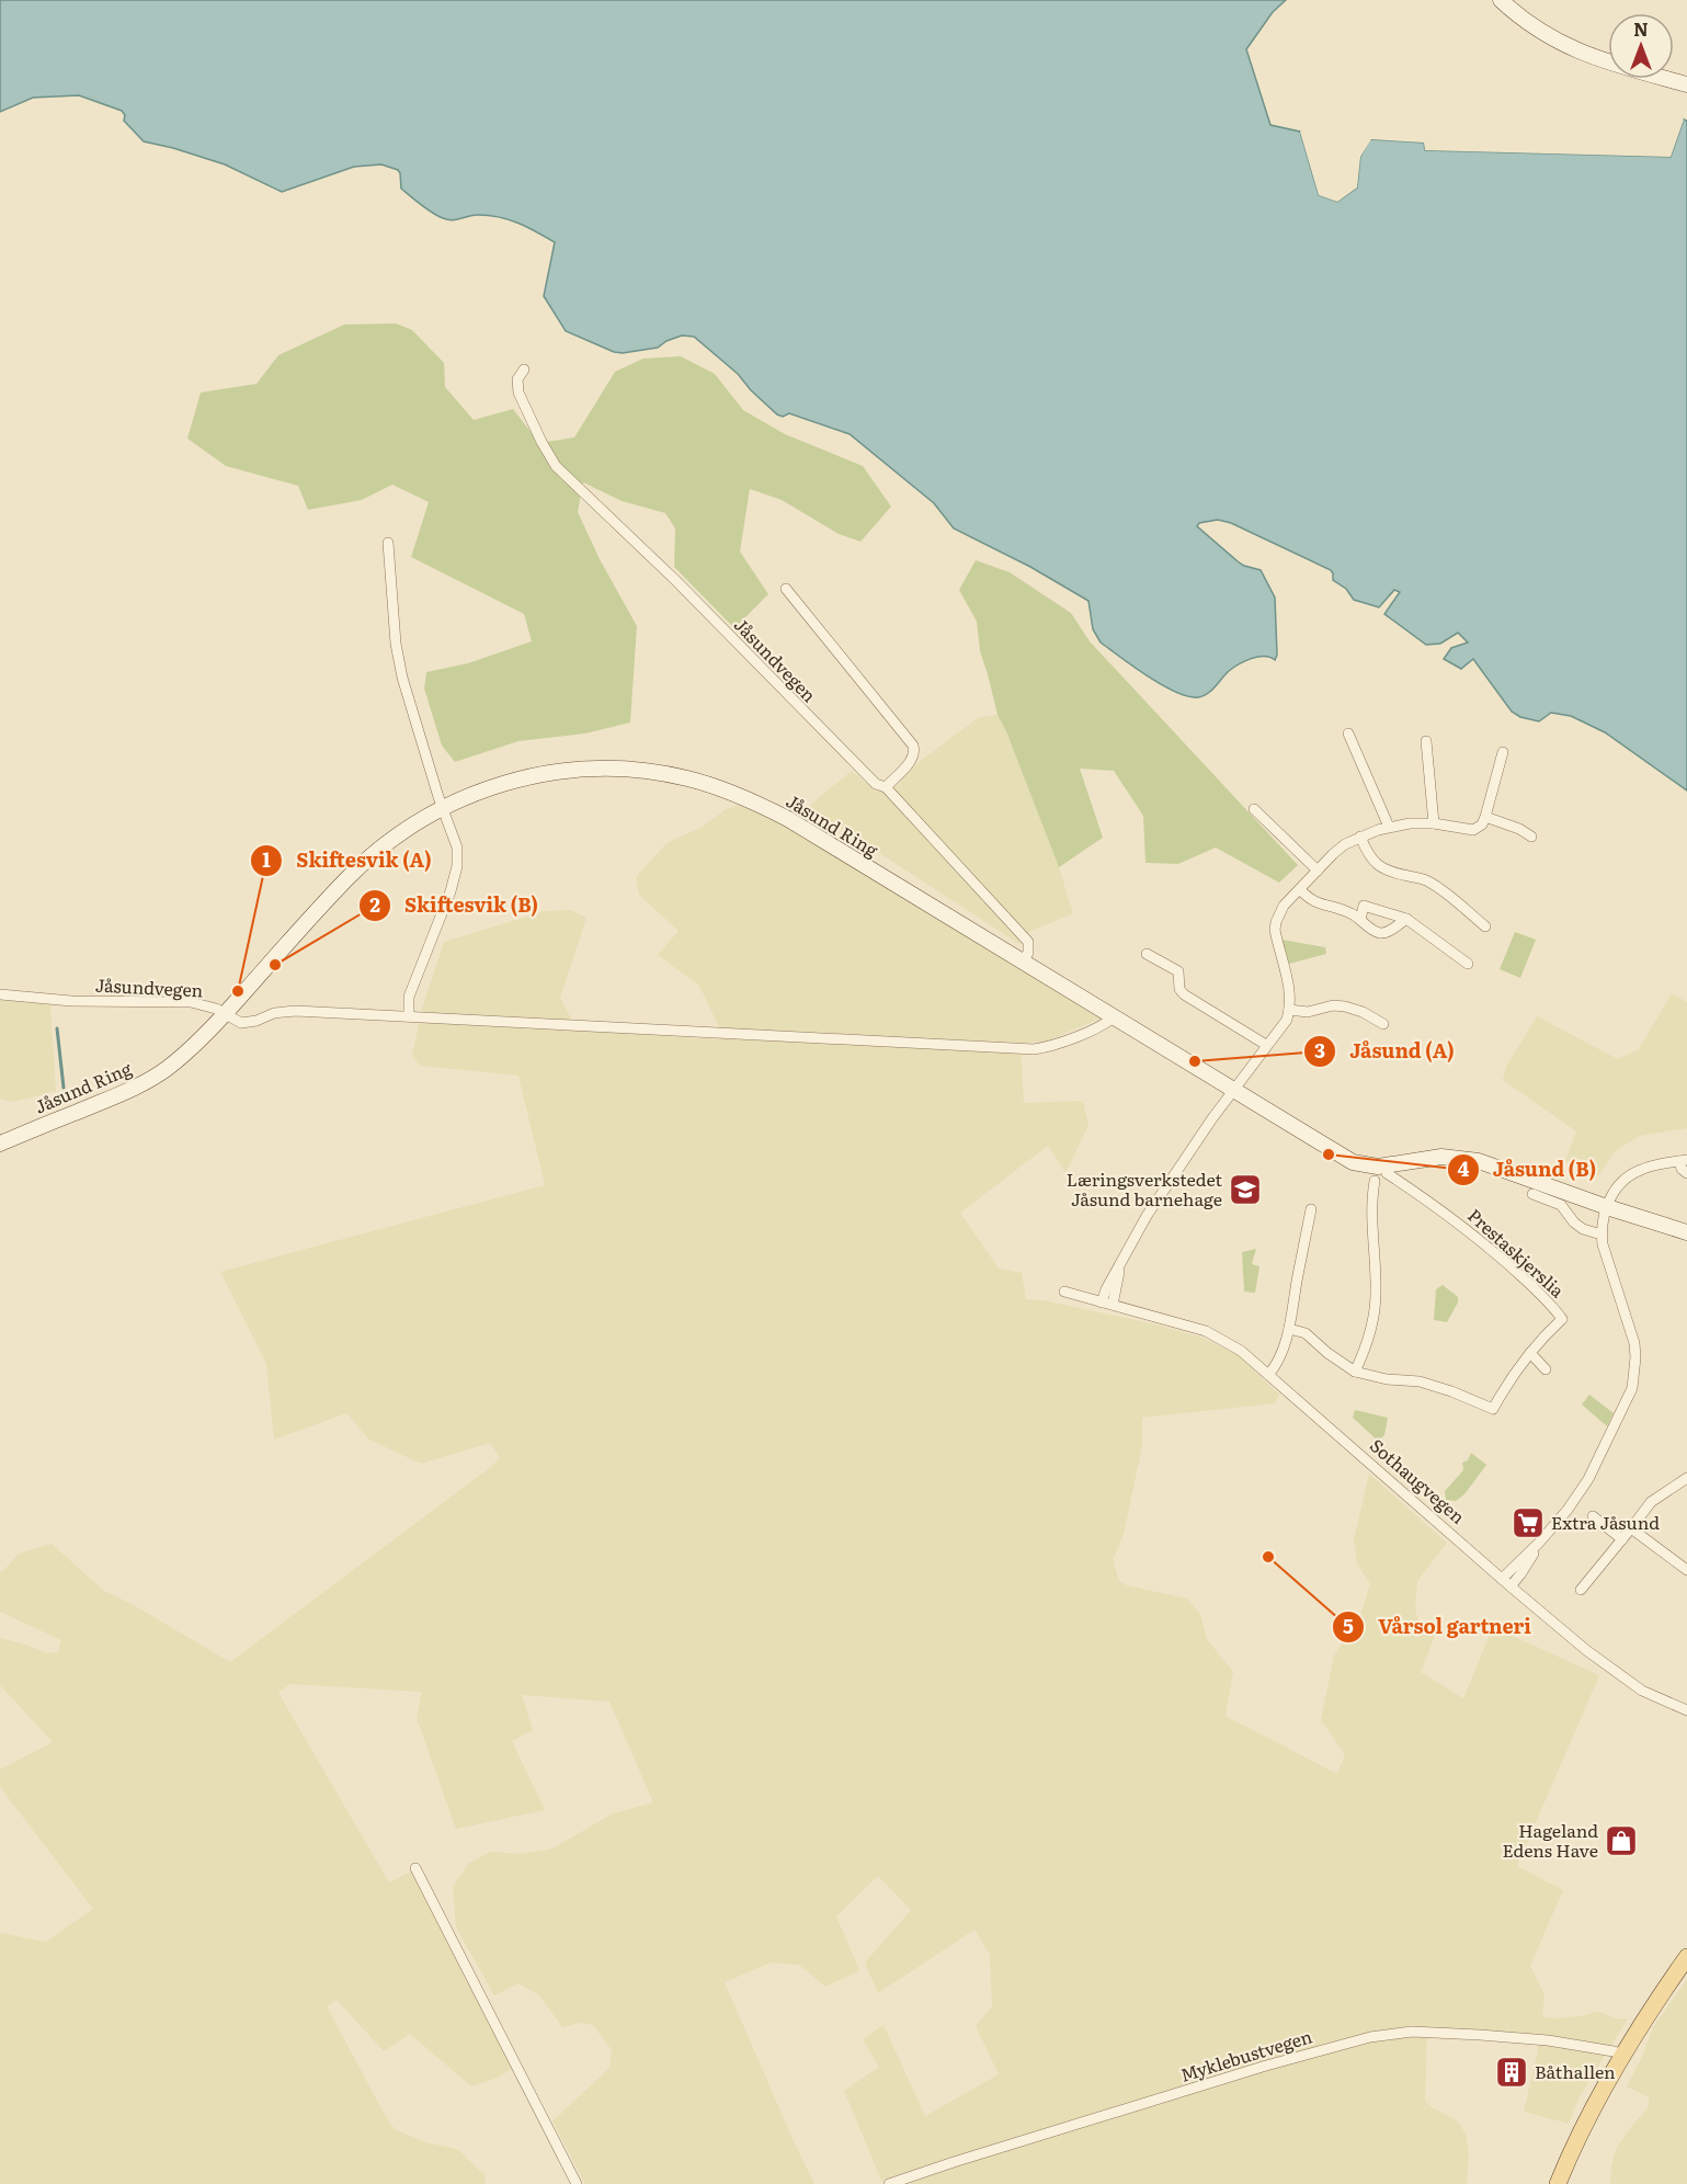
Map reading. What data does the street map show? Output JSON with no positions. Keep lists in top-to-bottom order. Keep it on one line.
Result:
{"streets":{"main road":["Jåsund Ring"],"street":["Jåsundvegen","Prestaskjerslia","Sothaugvegen","Myklebustvegen"]},"crossings":[["Jåsundvegen","Jåsund Ring"],["Jåsund Ring","Prestaskjerslia"]],"places":{"other":["Skiftesvik (B)","Skiftesvik (A)","Jåsund (A)","Jåsund (B)","Vårsol gartneri"],"school or university":["Læringsverkstedet Jåsund barnehage"],"supermarket":["Extra Jåsund"],"shop":["Hageland Edens Have"],"building":["Båthallen"]},"north":"top"}
